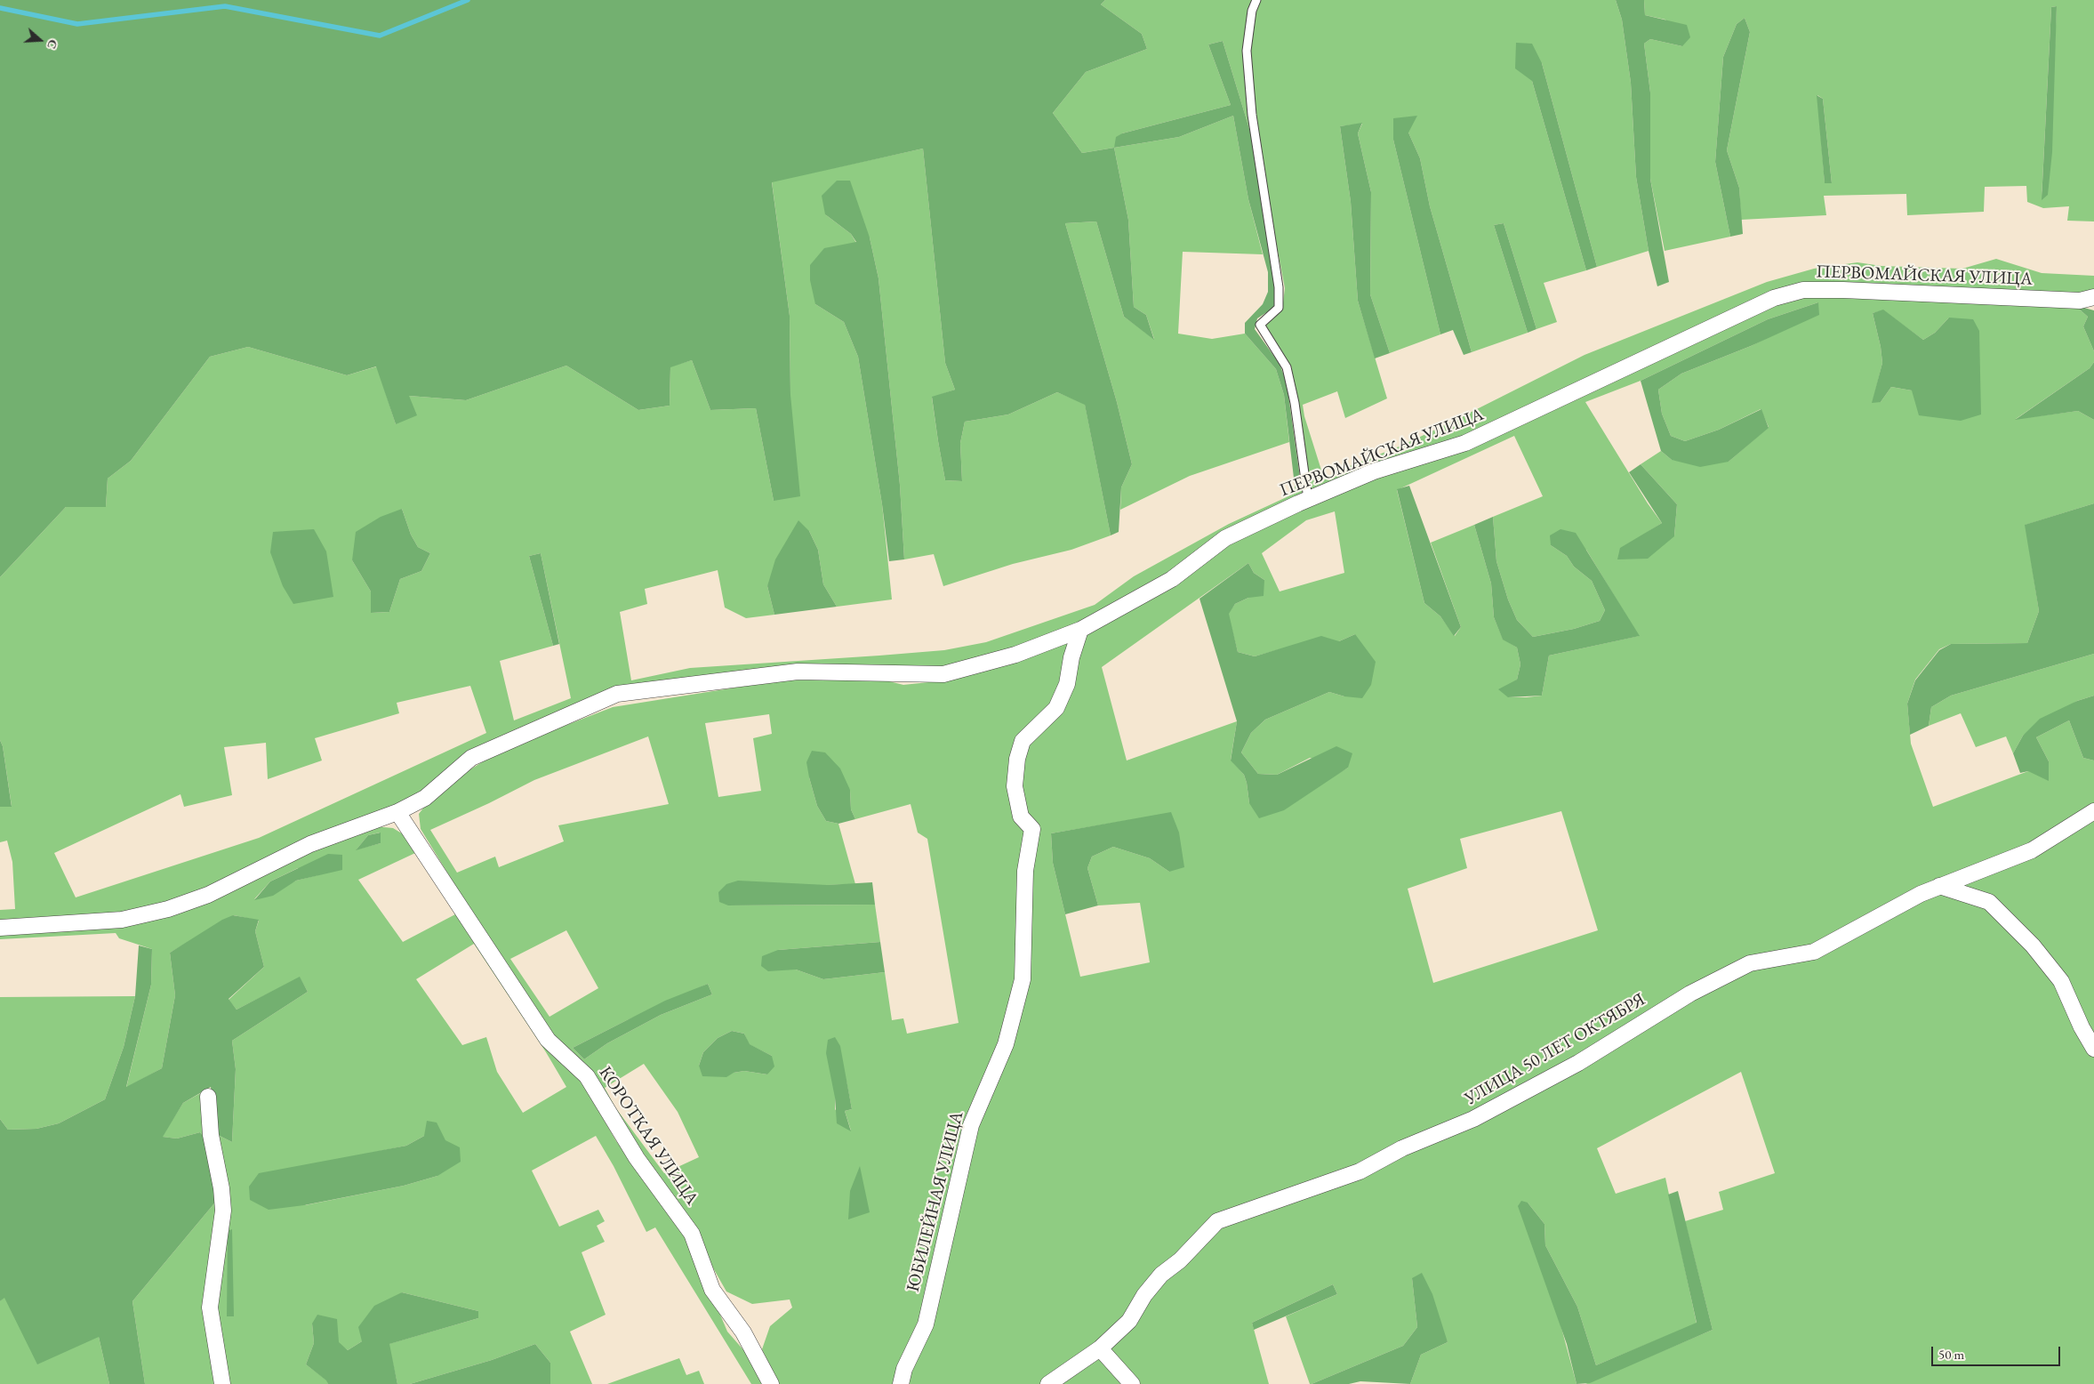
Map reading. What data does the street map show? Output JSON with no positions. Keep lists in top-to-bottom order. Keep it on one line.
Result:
{"streets":{"street":["ПЕРВОМАЙСКАЯ УЛИЦА","УЛИЦА 50 ЛЕТ ОКТЯБРЯ","КОРОТКАЯ УЛИЦА","ЮБИЛЕЙНАЯ УЛИЦА"]},"crossings":[["ПЕРВОМАЙСКАЯ УЛИЦА","КОРОТКАЯ УЛИЦА"],["ПЕРВОМАЙСКАЯ УЛИЦА","ЮБИЛЕЙНАЯ УЛИЦА"]],"scale_bar":"50 m","north":"right"}
